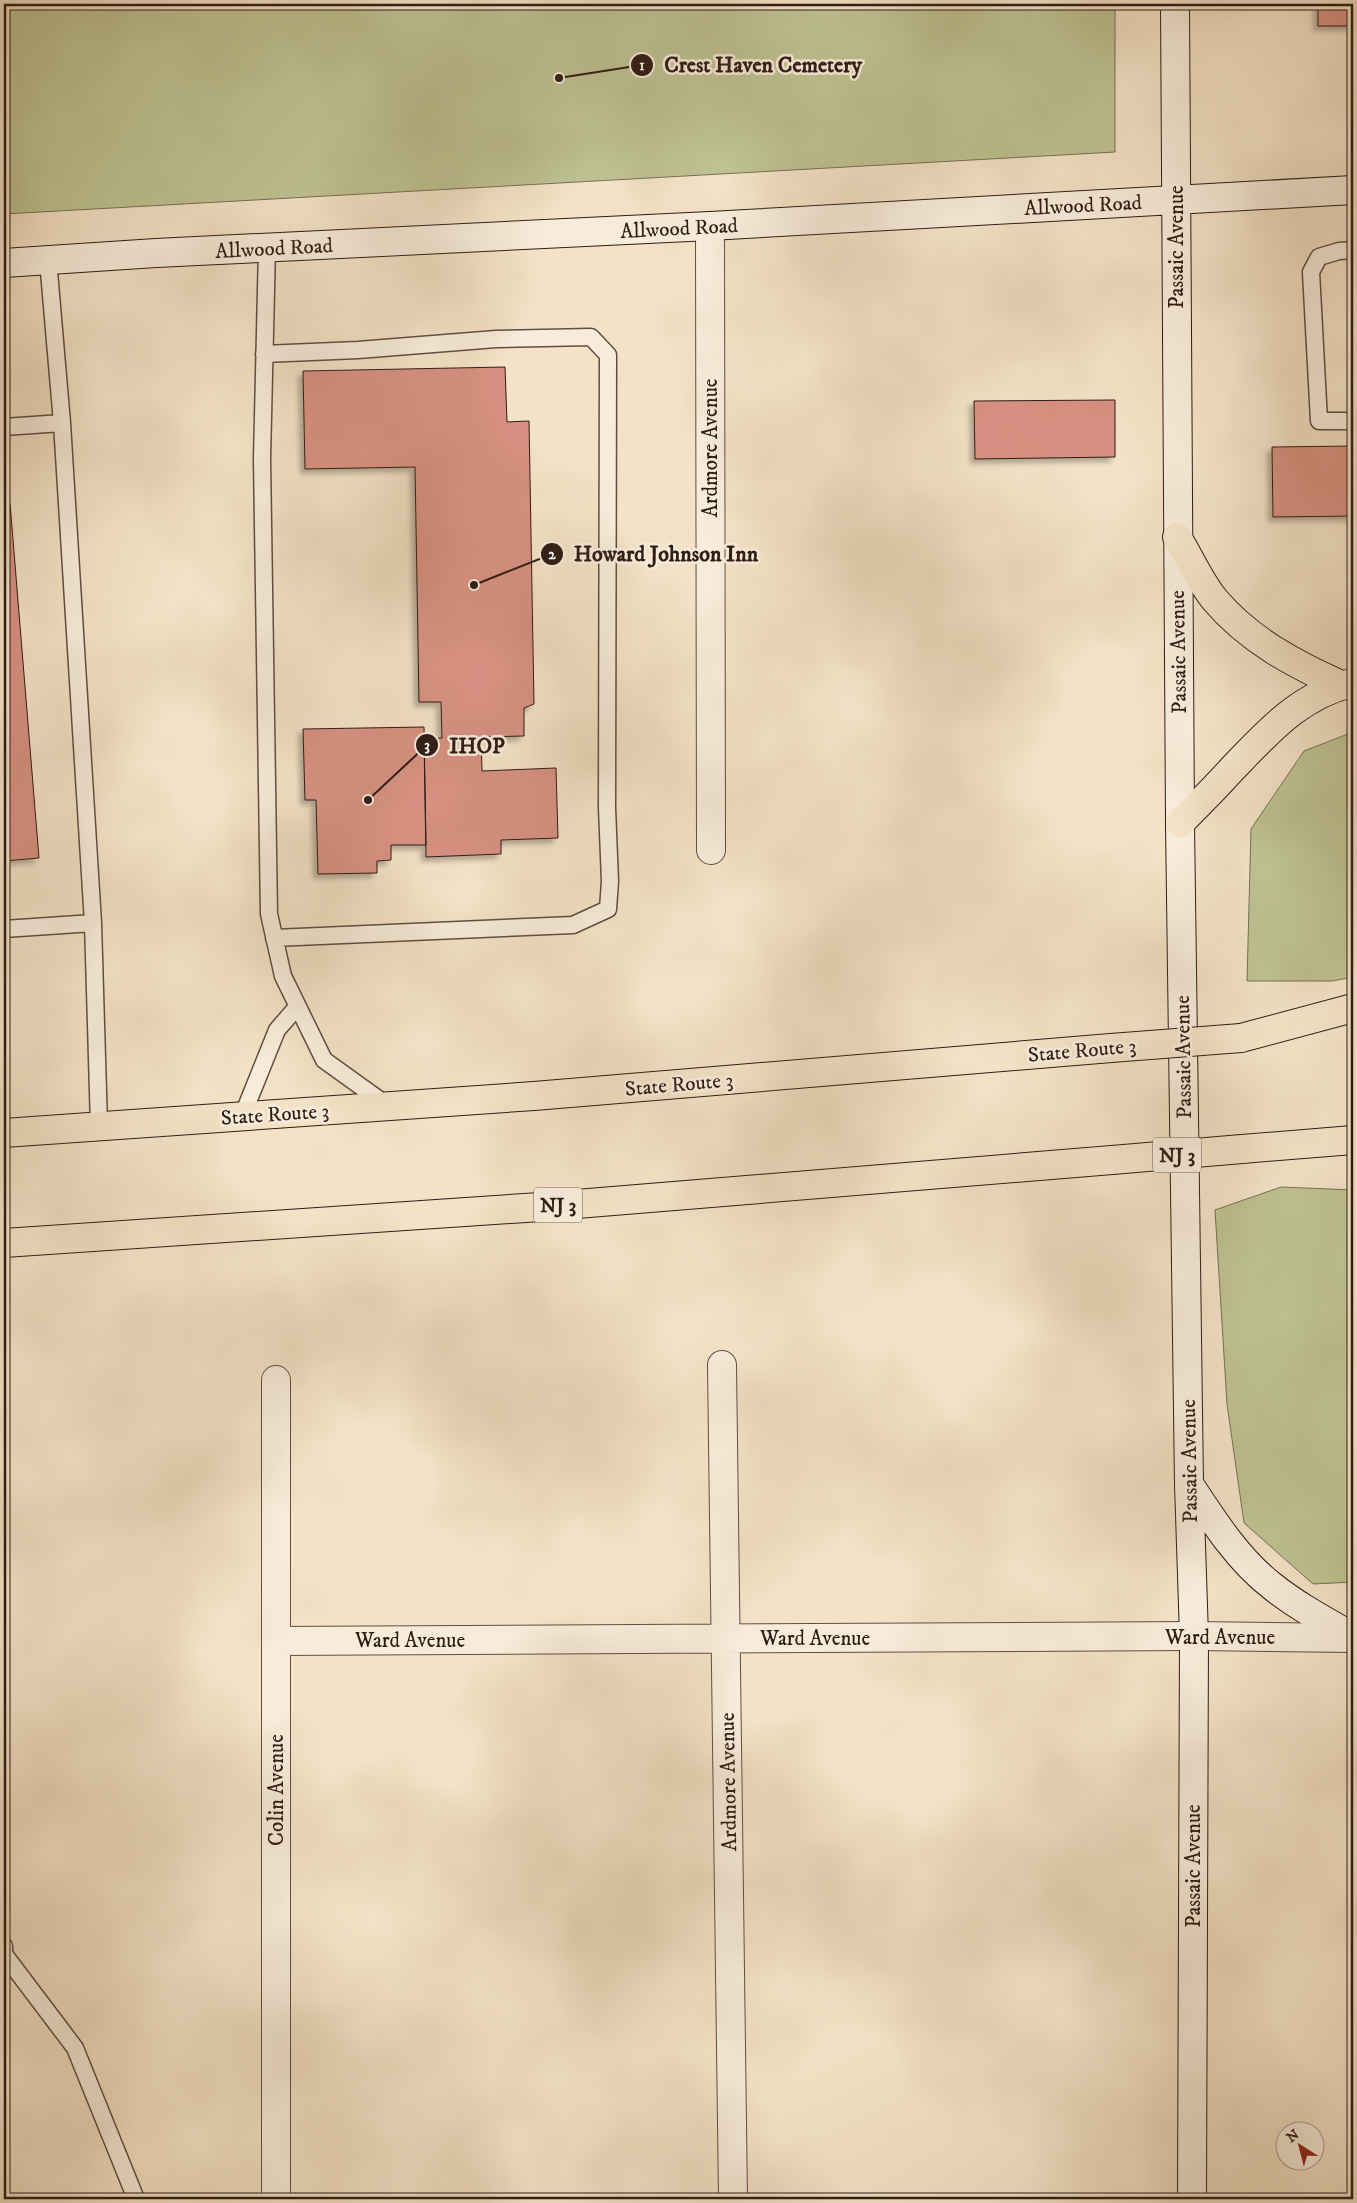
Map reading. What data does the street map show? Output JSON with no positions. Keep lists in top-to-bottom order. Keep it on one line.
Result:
{"streets":{"highway":["State Route 3","NJ 3"],"main road":["Allwood Road","Passaic Avenue","Ardmore Avenue","Ward Avenue","Colin Avenue"]},"crossings":[["Allwood Road","Passaic Avenue"],["Allwood Road","Ardmore Avenue"],["Passaic Avenue","Ward Avenue"],["Ardmore Avenue","Ward Avenue"],["Ward Avenue","Colin Avenue"]],"places":["Crest Haven Cemetery","Howard Johnson Inn","IHOP"],"north":"top left"}
